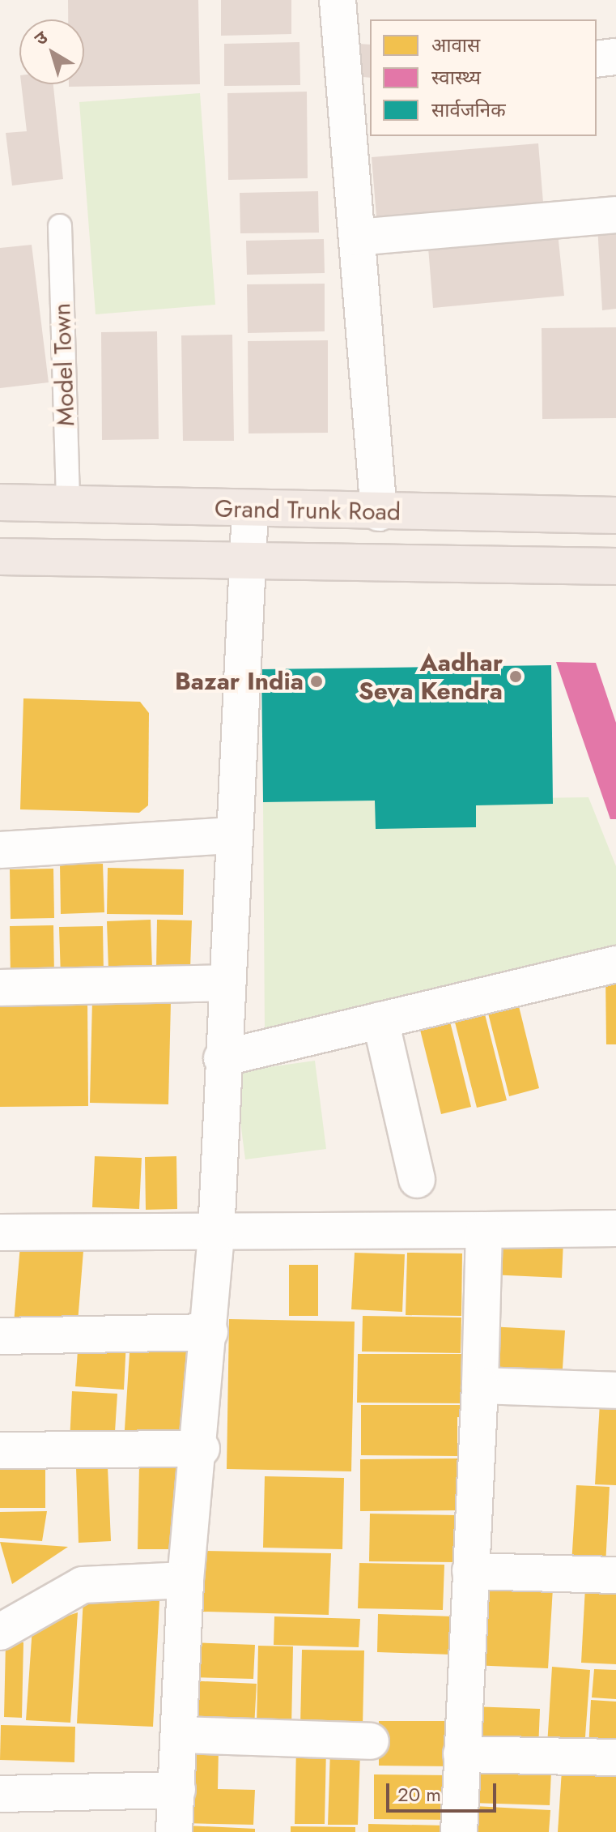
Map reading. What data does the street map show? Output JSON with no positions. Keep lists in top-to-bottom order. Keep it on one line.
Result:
{"streets":{"highway":["Grand Trunk Road"],"lane":["Model Town"]},"crossings":[["Model Town","Grand Trunk Road"]],"places":["Aadhar Seva Kendra","Bazar India"],"legend":["आवास","स्वास्थ्य","सार्वजनिक"],"scale_bar":"20 m","north":"top left"}
